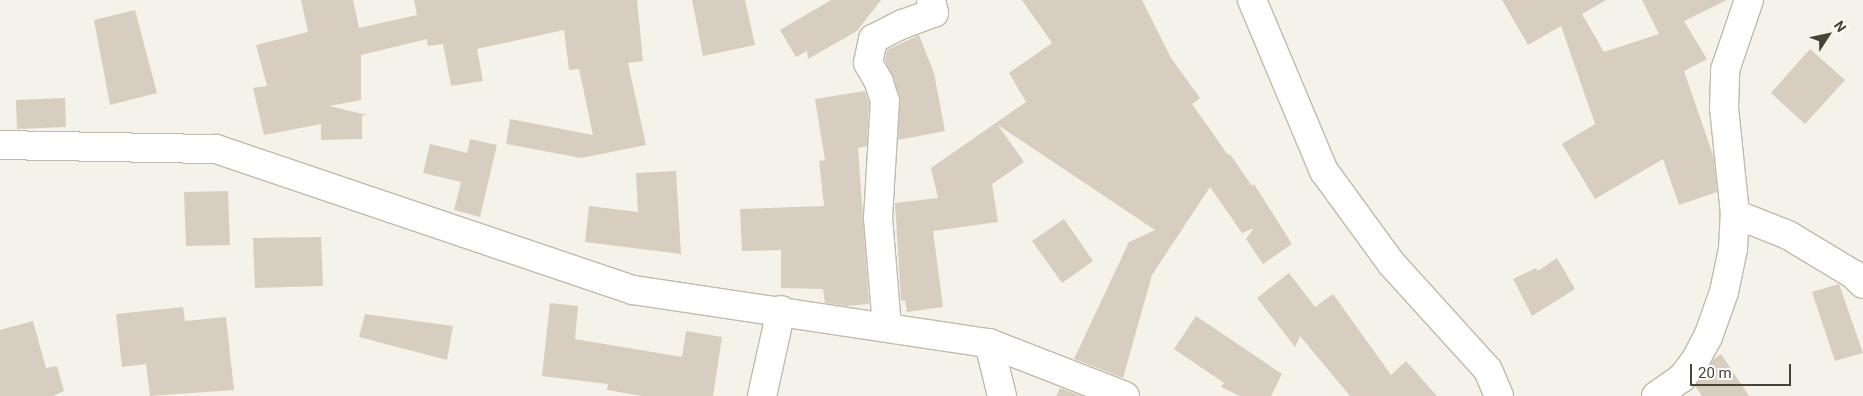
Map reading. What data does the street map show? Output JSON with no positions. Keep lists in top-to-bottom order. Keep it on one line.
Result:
{"scale_bar":"20 m","north":"top right"}
